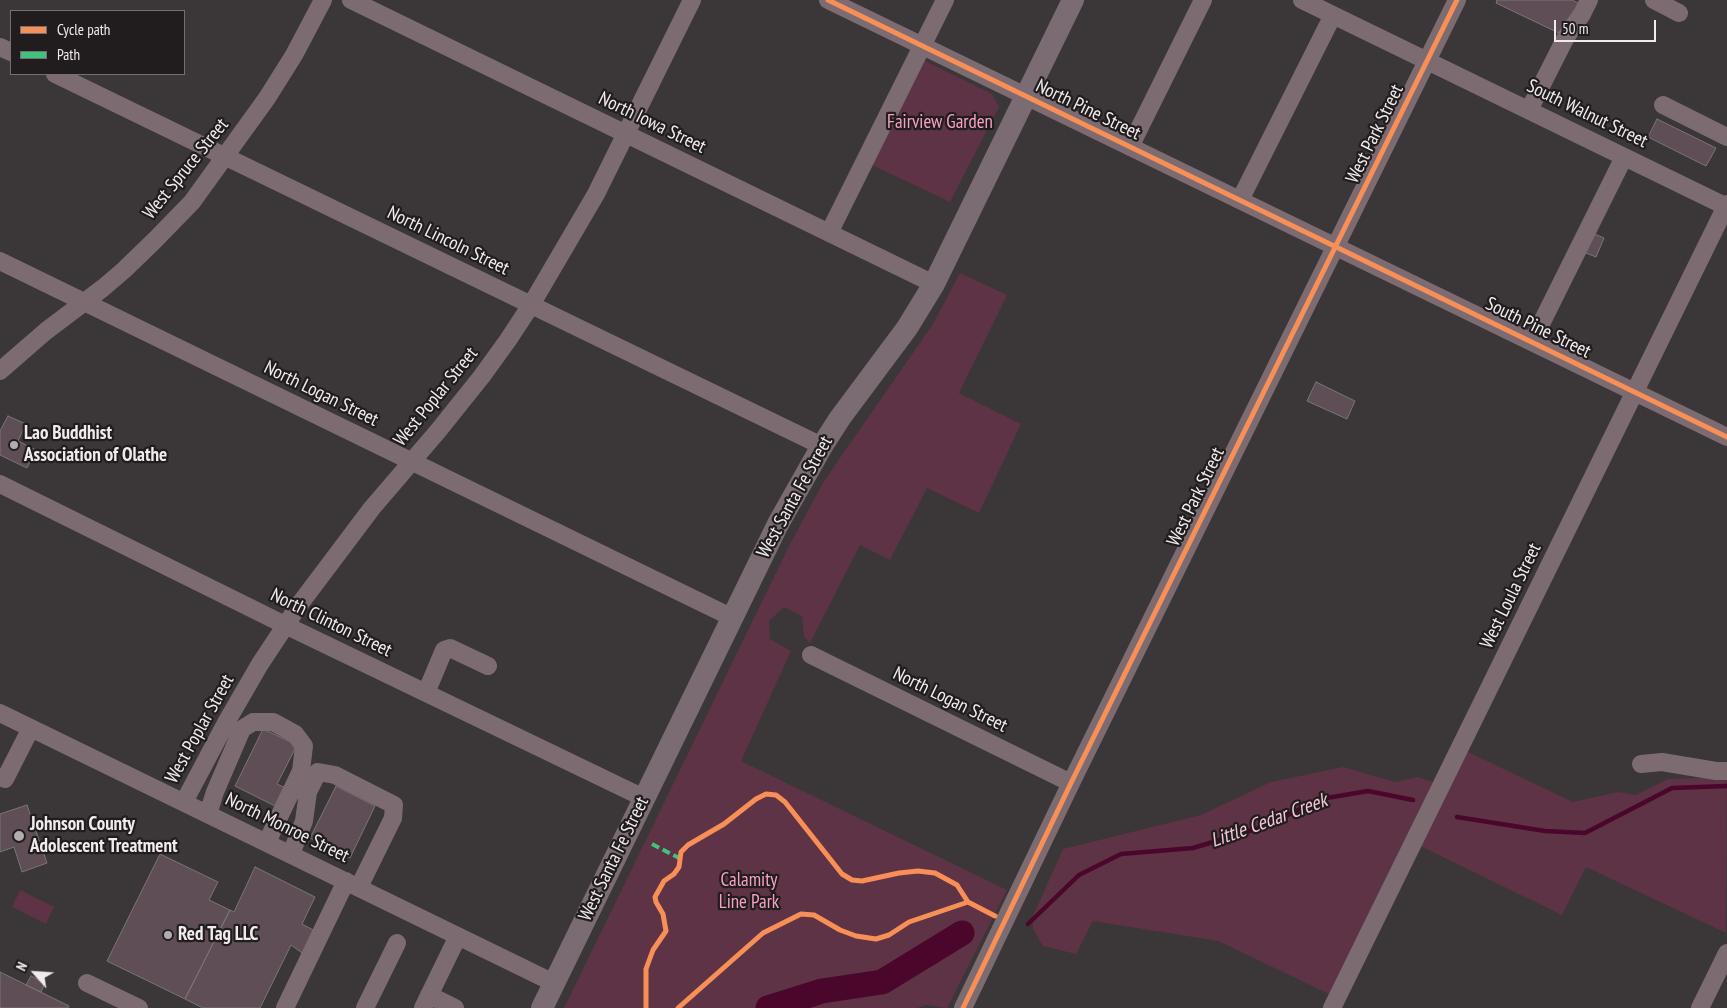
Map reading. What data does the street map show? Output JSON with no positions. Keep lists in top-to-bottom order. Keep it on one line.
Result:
{"streets":{"main road":["West Santa Fe Street"],"street":["North Pine Street","South Walnut Street","North Iowa Street","West Park Street","West Spruce Street","North Lincoln Street","South Pine Street","North Logan Street","West Poplar Street","West Loula Street","North Clinton Street","North Monroe Street"]},"crossings":[["North Pine Street","West Park Street"],["North Pine Street","South Pine Street"],["North Pine Street","West Santa Fe Street"],["South Walnut Street","West Park Street"],["South Walnut Street","West Loula Street"],["North Iowa Street","West Poplar Street"],["North Iowa Street","West Santa Fe Street"],["West Park Street","South Pine Street"],["West Park Street","North Logan Street"],["West Spruce Street","North Lincoln Street"],["West Spruce Street","North Logan Street"],["North Lincoln Street","West Poplar Street"],["North Lincoln Street","West Santa Fe Street"],["South Pine Street","West Loula Street"],["North Logan Street","West Poplar Street"],["North Logan Street","West Santa Fe Street"],["West Poplar Street","North Clinton Street"],["West Poplar Street","North Monroe Street"],["West Santa Fe Street","North Clinton Street"],["West Santa Fe Street","North Monroe Street"]],"water":["Little Cedar Creek"],"parks":["Fairview Garden","Calamity Line Park"],"places":["Lao Buddhist Association of Olathe","Johnson County Adolescent Treatment","Red Tag LLC"],"legend":["Cycle path","Path"],"scale_bar":"50 m","north":"top left"}
